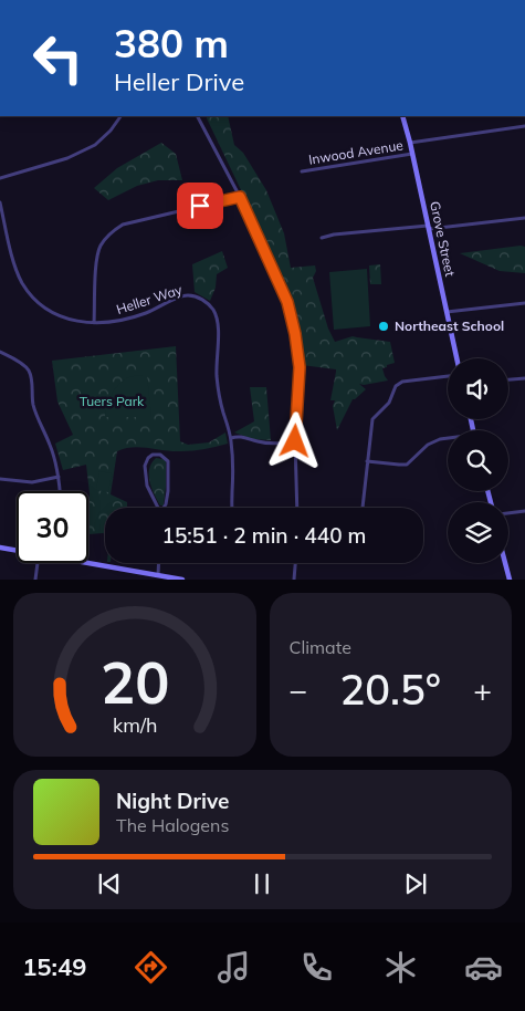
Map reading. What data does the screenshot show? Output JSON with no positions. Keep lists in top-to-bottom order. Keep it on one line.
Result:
{"streets":{"main road":["Grove Street"],"street":["Inwood Avenue","Heller Way"]},"crossings":[["Inwood Avenue","Grove Street"]],"parks":["Tuers Park"],"places":["Northeast School"],"page":{"turn":["380 m","Heller Drive"],"limit":"30","trip":"15:51 · 2 min · 440 m","tile":"Climate","heat":["−","20.5°","+"],"song":["Night Drive","The Halogens"],"tabs":"15:49","gauge":["20","km/h"]}}
